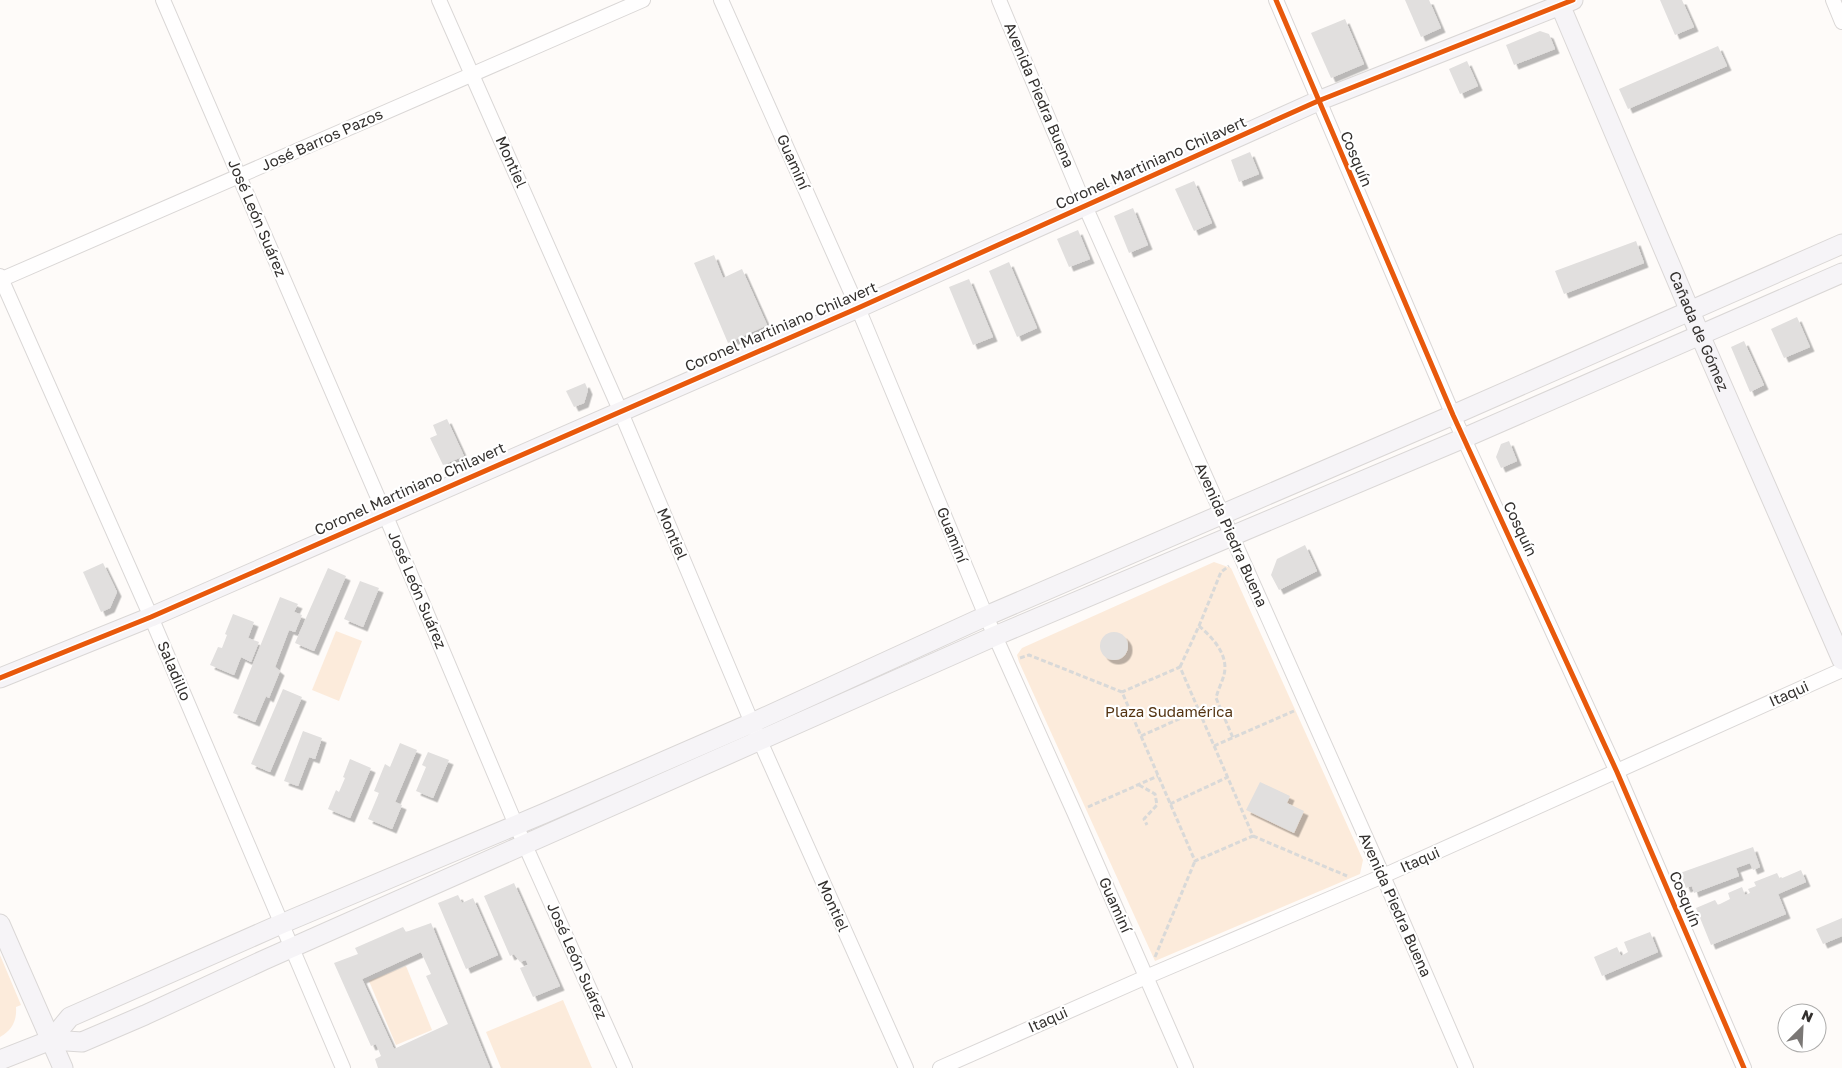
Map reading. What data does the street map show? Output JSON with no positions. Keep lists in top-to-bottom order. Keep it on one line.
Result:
{"streets":{"main road":["Coronel Martiniano Chilavert","Cañada de Gómez"],"street":["Avenida Piedra Buena","José Barros Pazos","Cosquín","Montiel","Guaminí","José León Suárez","Saladillo","Itaqui"]},"crossings":[["Avenida Piedra Buena","Coronel Martiniano Chilavert"],["Avenida Piedra Buena","Itaqui"],["José Barros Pazos","Montiel"],["José Barros Pazos","José León Suárez"],["José Barros Pazos","Saladillo"],["Cosquín","Coronel Martiniano Chilavert"],["Cosquín","Itaqui"],["Montiel","Coronel Martiniano Chilavert"],["Guaminí","Coronel Martiniano Chilavert"],["Guaminí","Itaqui"],["Coronel Martiniano Chilavert","José León Suárez"],["Coronel Martiniano Chilavert","Cañada de Gómez"],["Coronel Martiniano Chilavert","Saladillo"]],"parks":["Plaza Sudamérica"],"north":"top right"}
